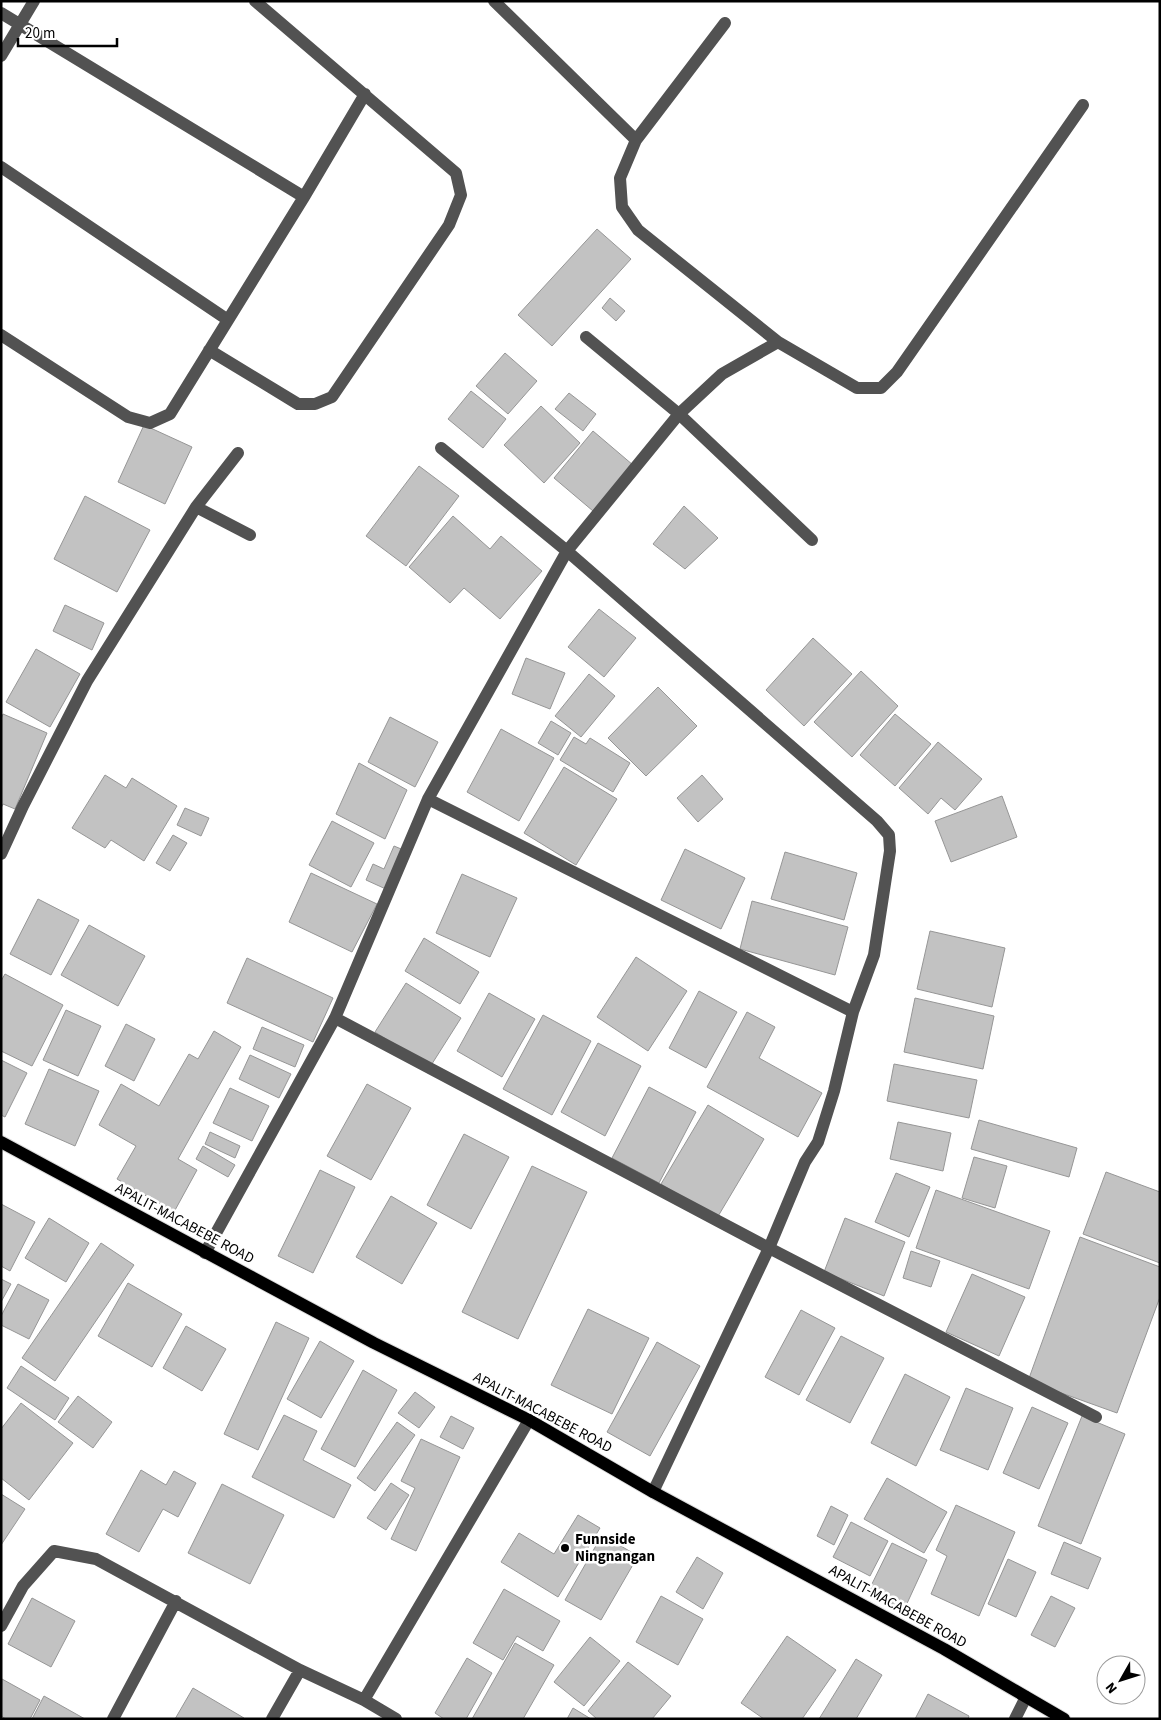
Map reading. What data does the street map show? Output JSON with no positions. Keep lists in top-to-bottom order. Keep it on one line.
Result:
{"streets":{"main road":["APALIT-MACABEBE ROAD"]},"places":["Funnside Ningnangan"],"scale_bar":"20 m","north":"bottom left"}
